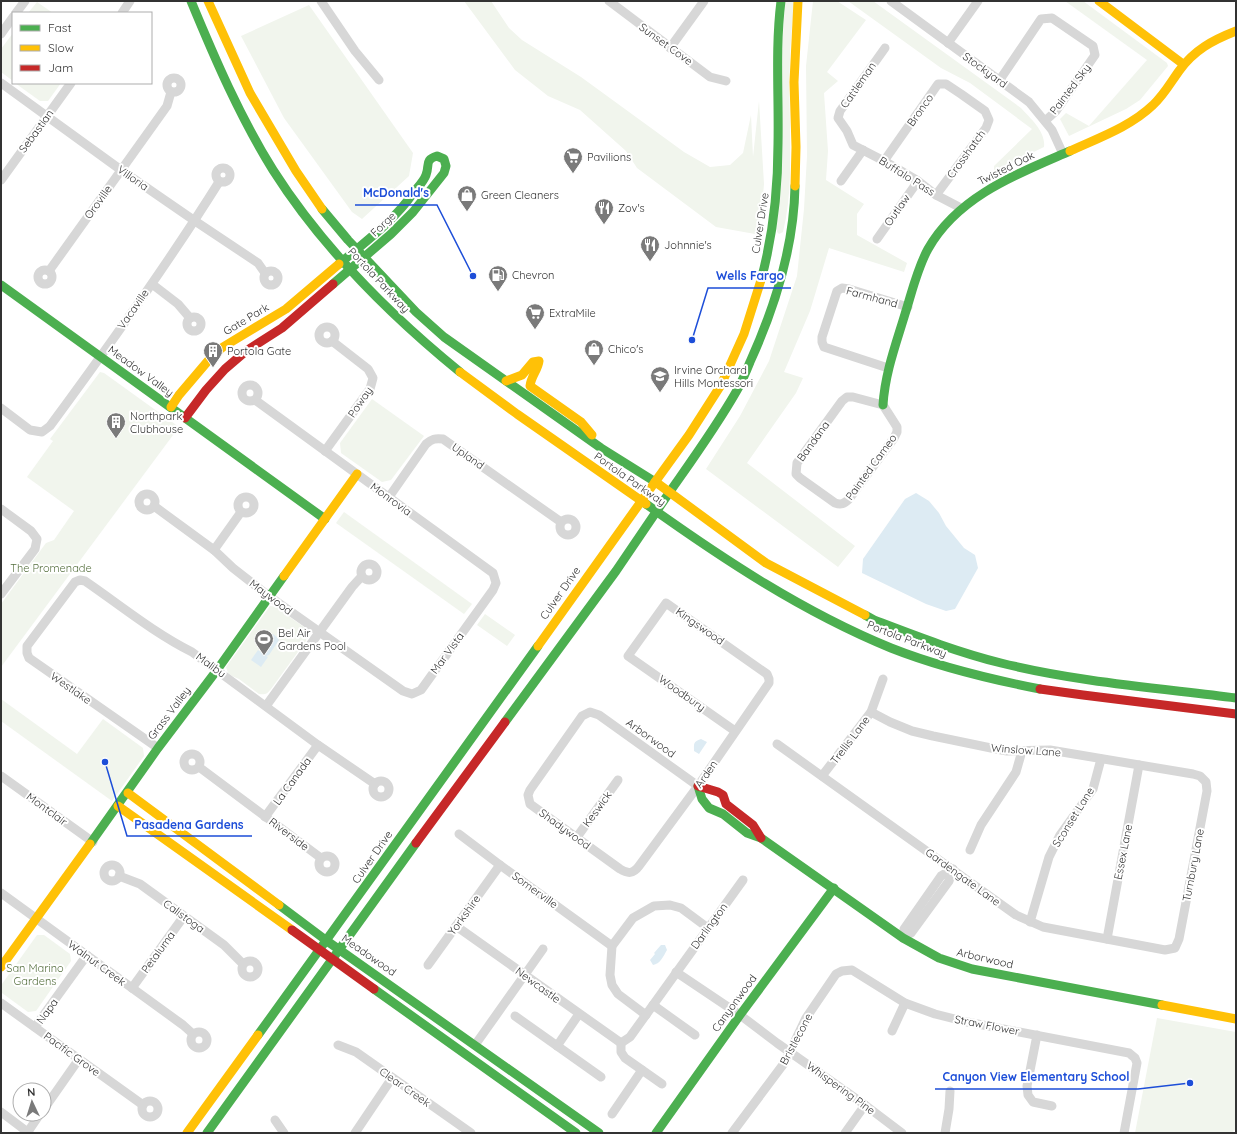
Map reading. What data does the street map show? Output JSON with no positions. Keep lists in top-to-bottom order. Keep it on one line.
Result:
{"streets":{"main road":["Twisted Oak","Culver Drive","Forge","Portola Parkway","Gate Park","Meadow Valley","Grass Valley","Arborwood","Meadowood","Canyonwood"],"street":["Sunset Cove","Stockyard","Cattleman","Painted Sky","Bronco","Sebastian","Crosshatch","Buffalo Pass","Villoria","Oroville","Outlaw","Farmhand","Vacaville","Poway","Bandana","Upland","Painted Cameo","Monrovia","Maywood","Kingswood","Mar Vista","Malibu","Westlake","Woodbury","Trellis Lane","Winslow Lane","Arden","La Canada","Montclair","Keswick","Sconset Lane","Shadywood","Riverside","Essex Lane","Turnbury Lane","Gardengate Lane","Somerville","Yorkshire","Calistoga","Darlington","Petaluma","Walnut Creek","Newcastle","Napa","Straw Flower","Bristlecone","Pacific Grove","Clear Creek","Whispering Pine"]},"crossings":[["Stockyard","Painted Sky"],["Stockyard","Twisted Oak"],["Cattleman","Buffalo Pass"],["Bronco","Crosshatch"],["Bronco","Buffalo Pass"],["Sebastian","Villoria"],["Crosshatch","Buffalo Pass"],["Twisted Oak","Buffalo Pass"],["Twisted Oak","Farmhand"],["Twisted Oak","Bandana"],["Twisted Oak","Painted Cameo"],["Buffalo Pass","Outlaw"],["Villoria","Oroville"],["Villoria","Vacaville"],["Culver Drive","Portola Parkway"],["Culver Drive","Meadowood"],["Forge","Portola Parkway"],["Forge","Gate Park"],["Portola Parkway","Gate Park"],["Vacaville","Meadow Valley"],["Gate Park","Meadow Valley"],["Meadow Valley","Grass Valley"],["Poway","Monrovia"],["Bandana","Painted Cameo"],["Upland","Monrovia"],["Monrovia","Mar Vista"],["Monrovia","Grass Valley"],["Maywood","Mar Vista"],["Maywood","Grass Valley"],["Kingswood","Woodbury"],["Kingswood","Arden"],["Malibu","Westlake"],["Malibu","Grass Valley"],["Malibu","La Canada"],["Westlake","Grass Valley"],["Woodbury","Arden"],["Grass Valley","Montclair"],["Grass Valley","Meadowood"],["Grass Valley","Walnut Creek"],["Arborwood","Arden"],["Arborwood","Shadywood"],["Arborwood","Canyonwood"],["Trellis Lane","Winslow Lane"],["Trellis Lane","Gardengate Lane"],["Winslow Lane","Sconset Lane"],["Winslow Lane","Essex Lane"],["Winslow Lane","Turnbury Lane"],["Arden","Shadywood"],["La Canada","Riverside"],["Keswick","Shadywood"],["Sconset Lane","Gardengate Lane"],["Essex Lane","Gardengate Lane"],["Turnbury Lane","Gardengate Lane"],["Somerville","Yorkshire"],["Yorkshire","Newcastle"],["Calistoga","Petaluma"],["Darlington","Newcastle"],["Petaluma","Walnut Creek"],["Walnut Creek","Napa"],["Canyonwood","Whispering Pine"],["Napa","Pacific Grove"],["Straw Flower","Bristlecone"],["Bristlecone","Whispering Pine"]],"parks":["The Promenade","San Marino Gardens"],"places":{"supermarket":["Pavilions","ExtraMile"],"shop":["Green Cleaners","Chico's"],"restaurant":["Zov's","Johnnie's"],"other":["McDonald's","Wells Fargo","Pasadena Gardens","Canyon View Elementary School"],"fuel station":["Chevron"],"building":["Portola Gate","Northpark Clubhouse"],"school or university":["Irvine Orchard Hills Montessori"],"sports":["Bel Air Gardens Pool"]},"legend":["Fast","Slow","Jam"],"north":"top"}
